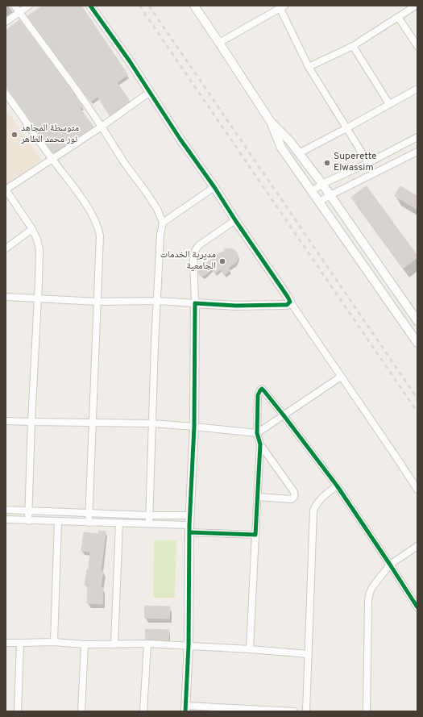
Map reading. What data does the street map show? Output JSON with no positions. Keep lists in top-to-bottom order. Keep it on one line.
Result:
{"places":["متوسطة المجاهد نور محمد الطاهر","Superette Elwassim","مديرية الخدمات الجامعية"]}
